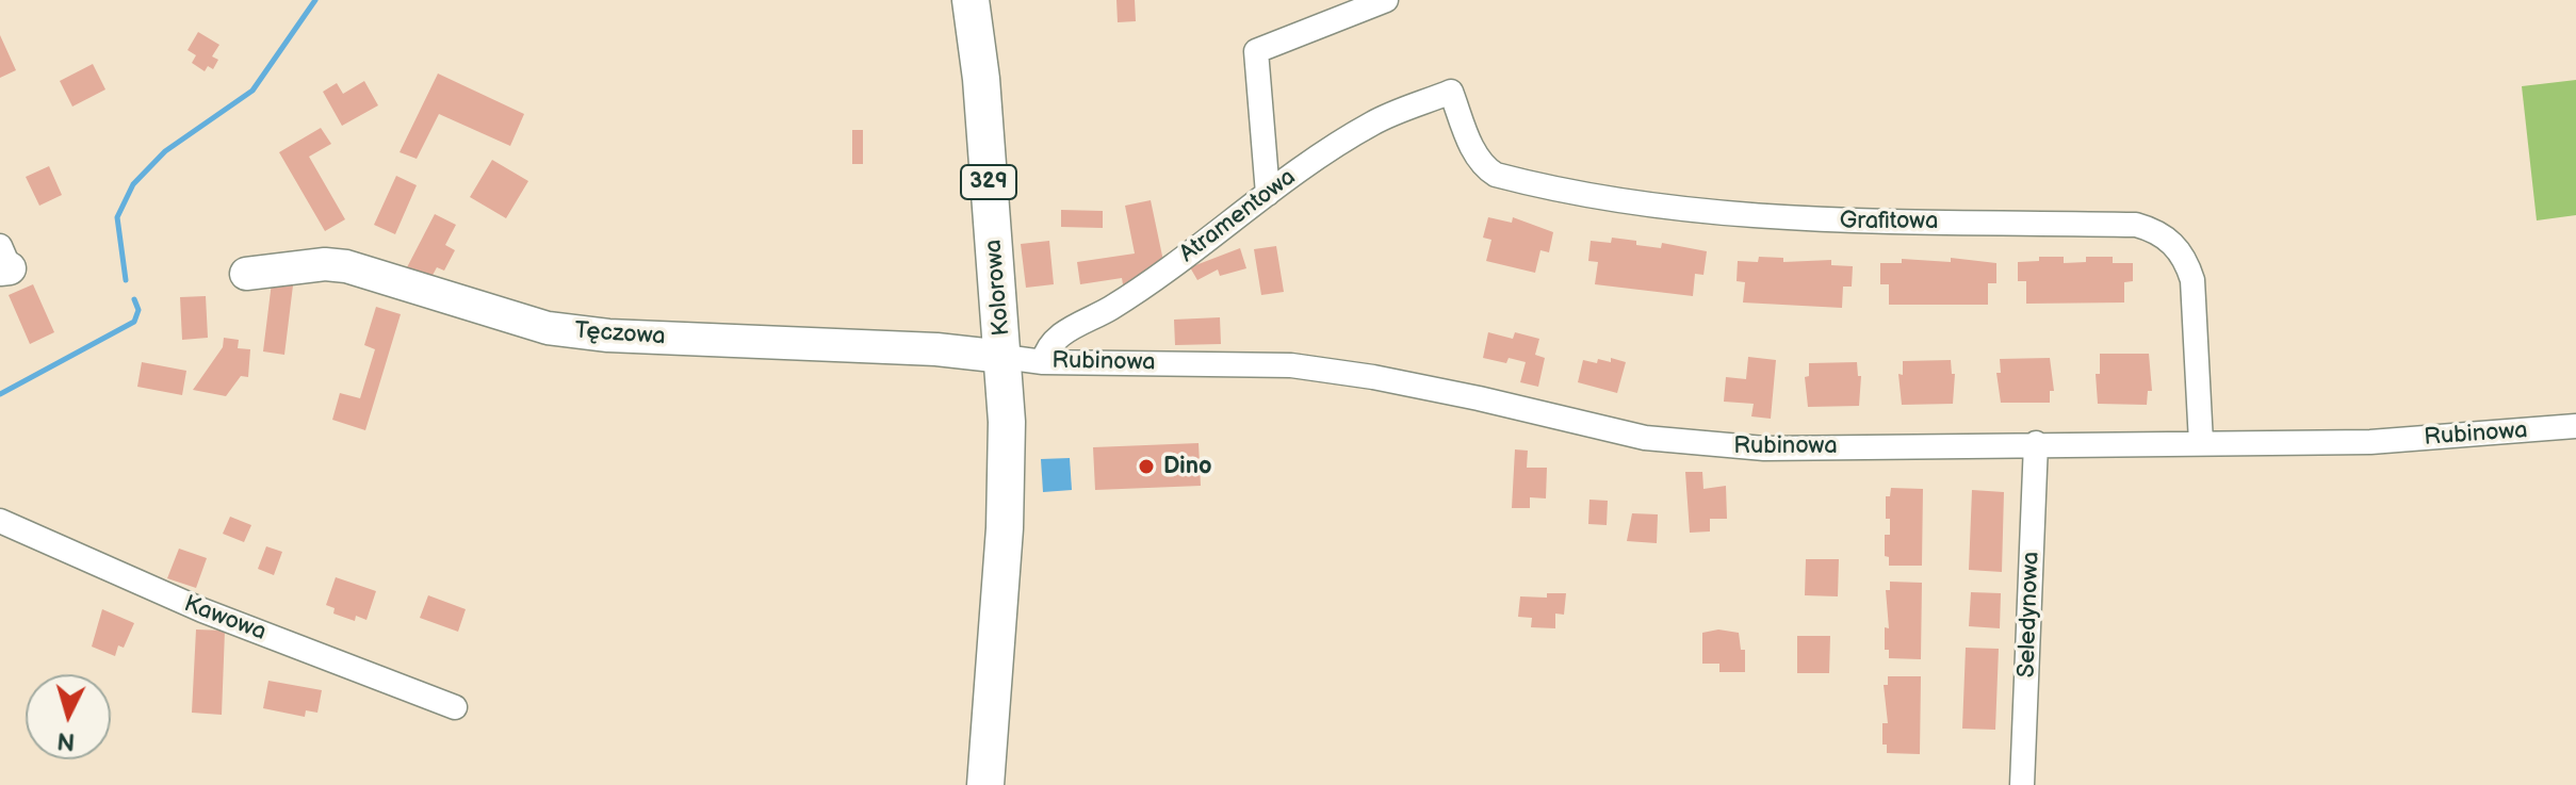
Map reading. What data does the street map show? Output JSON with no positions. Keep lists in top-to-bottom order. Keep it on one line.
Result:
{"streets":{"main road":["329","Kolorowa"],"street":["Atramentowa","Grafitowa","Tęczowa","Rubinowa","Seledynowa","Kawowa"]},"crossings":[["Atramentowa","Grafitowa"],["Atramentowa","Rubinowa"],["Grafitowa","Rubinowa"],["Kolorowa","Tęczowa"],["Kolorowa","Rubinowa"],["Tęczowa","Rubinowa"],["Rubinowa","Seledynowa"]],"places":["Dino"],"north":"bottom"}
